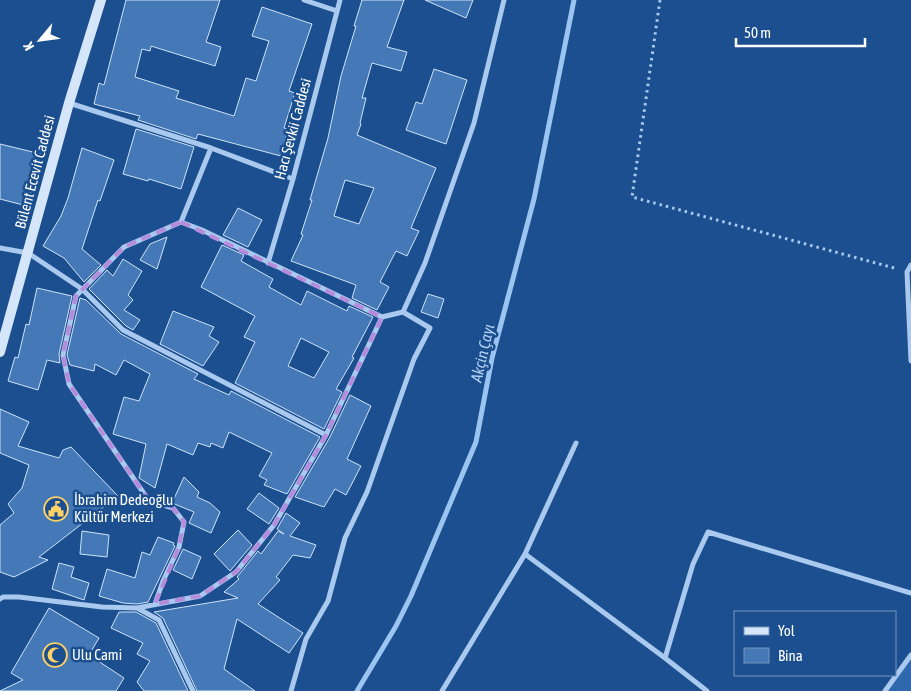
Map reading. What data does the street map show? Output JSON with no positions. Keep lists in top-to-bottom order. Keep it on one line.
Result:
{"streets":{"main road":["Bülent Ecevit Caddesi"],"street":["Hacı Şevkii Caddesi"]},"water":["Akçin Çayı"],"places":{"public building":["İbrahim Dedeoğlu Kültür Merkezi"],"mosque":["Ulu Cami"]},"legend":["Yol","Bina"],"scale_bar":"50 m","north":"bottom left"}
